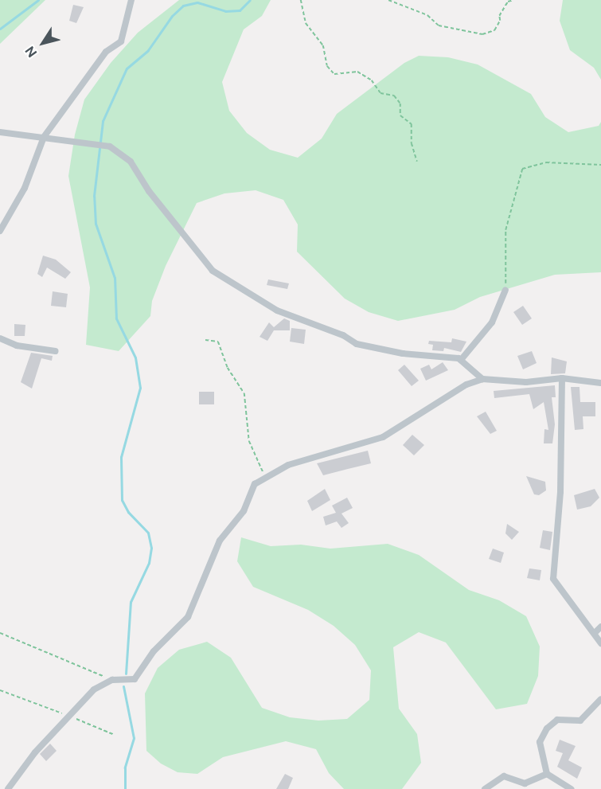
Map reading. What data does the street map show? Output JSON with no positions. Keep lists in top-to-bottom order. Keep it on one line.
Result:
{"north":"bottom left"}
